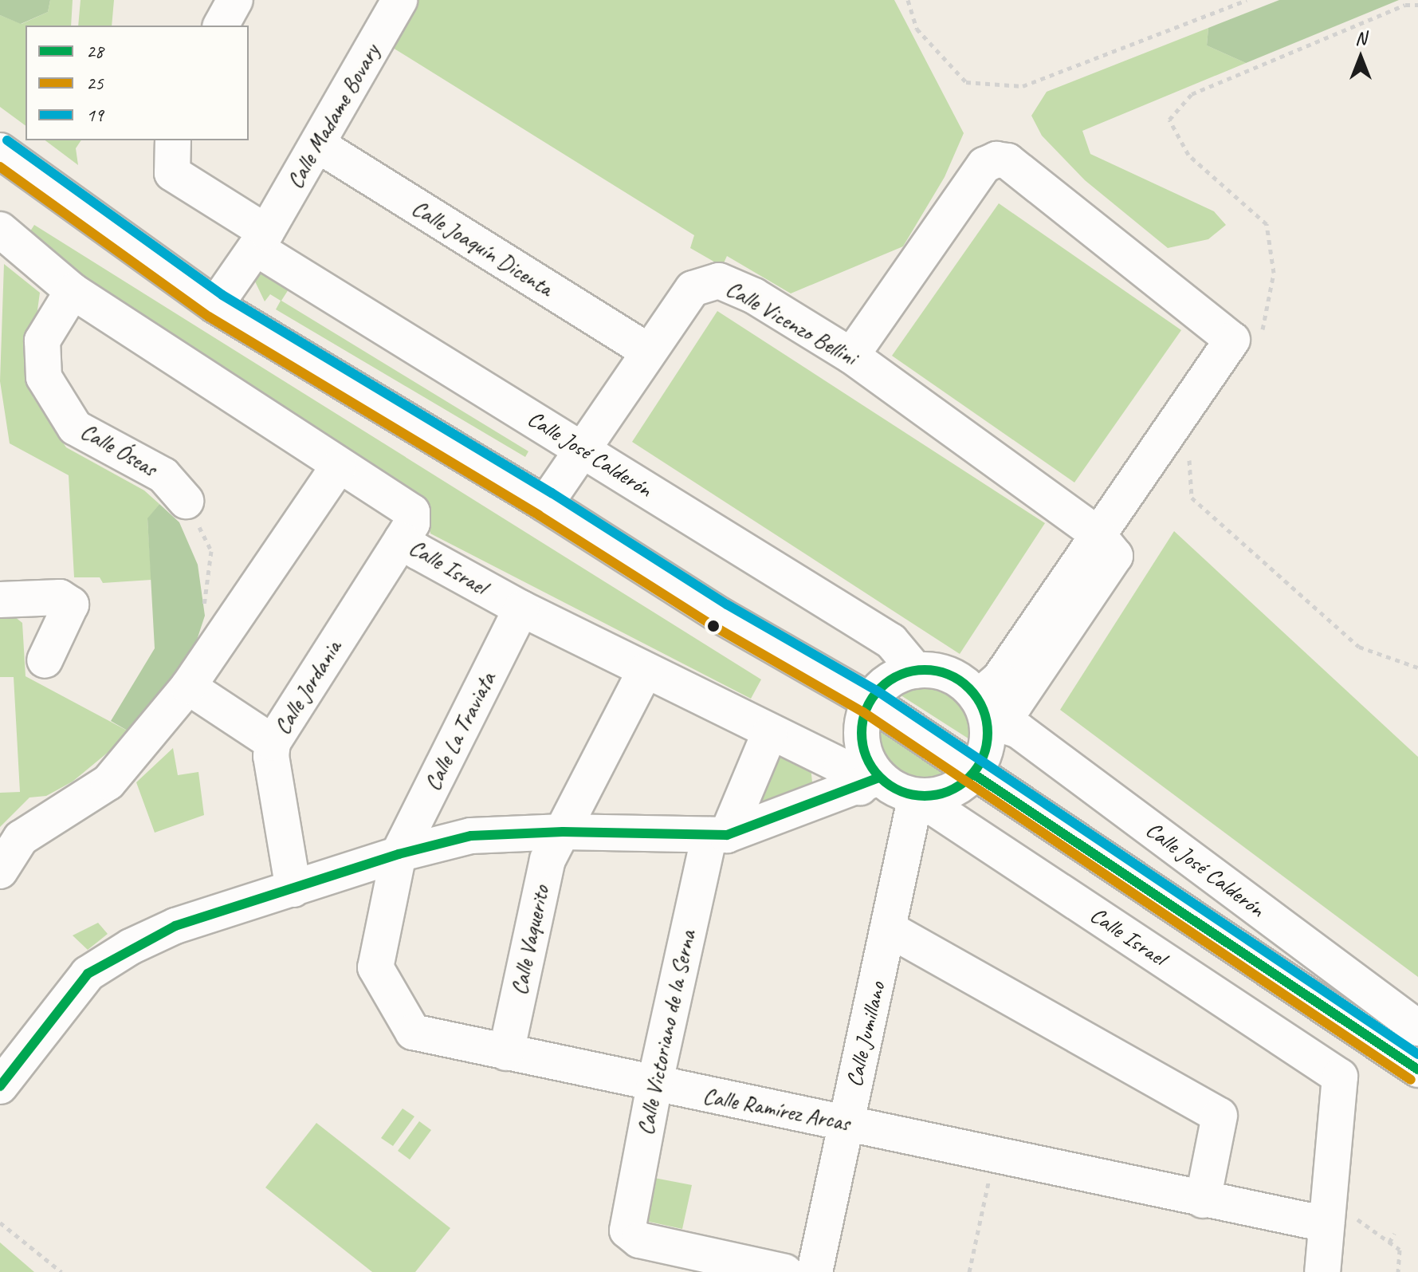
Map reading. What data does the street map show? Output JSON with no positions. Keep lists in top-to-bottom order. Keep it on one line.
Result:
{"streets":{"street":["Calle Madame Bovary","Calle Joaquín Dicenta","Calle Vicenzo Bellini","Calle Óseas","Calle José Calderón","Calle Israel","Calle Jordania","Calle La Traviata","Calle Vaquerito","Calle Victoriano de la Serna","Calle Jumillano","Calle Ramírez Arcas"]},"crossings":[["Calle Madame Bovary","Calle Joaquín Dicenta"],["Calle Madame Bovary","Calle José Calderón"],["Calle Joaquín Dicenta","Calle Vicenzo Bellini"],["Calle Vicenzo Bellini","Calle José Calderón"],["Calle Óseas","Calle Israel"],["Calle Israel","Calle Jordania"],["Calle Israel","Calle La Traviata"],["Calle Israel","Calle Vaquerito"],["Calle Israel","Calle Victoriano de la Serna"],["Calle Israel","Calle Jumillano"],["Calle Israel","Calle Ramírez Arcas"],["Calle La Traviata","Calle Ramírez Arcas"],["Calle Vaquerito","Calle Ramírez Arcas"],["Calle Victoriano de la Serna","Calle Ramírez Arcas"],["Calle Jumillano","Calle Ramírez Arcas"]],"lines":["transit line 19","transit line 25","transit line 28"],"legend":["28","25","19"],"north":"top"}
